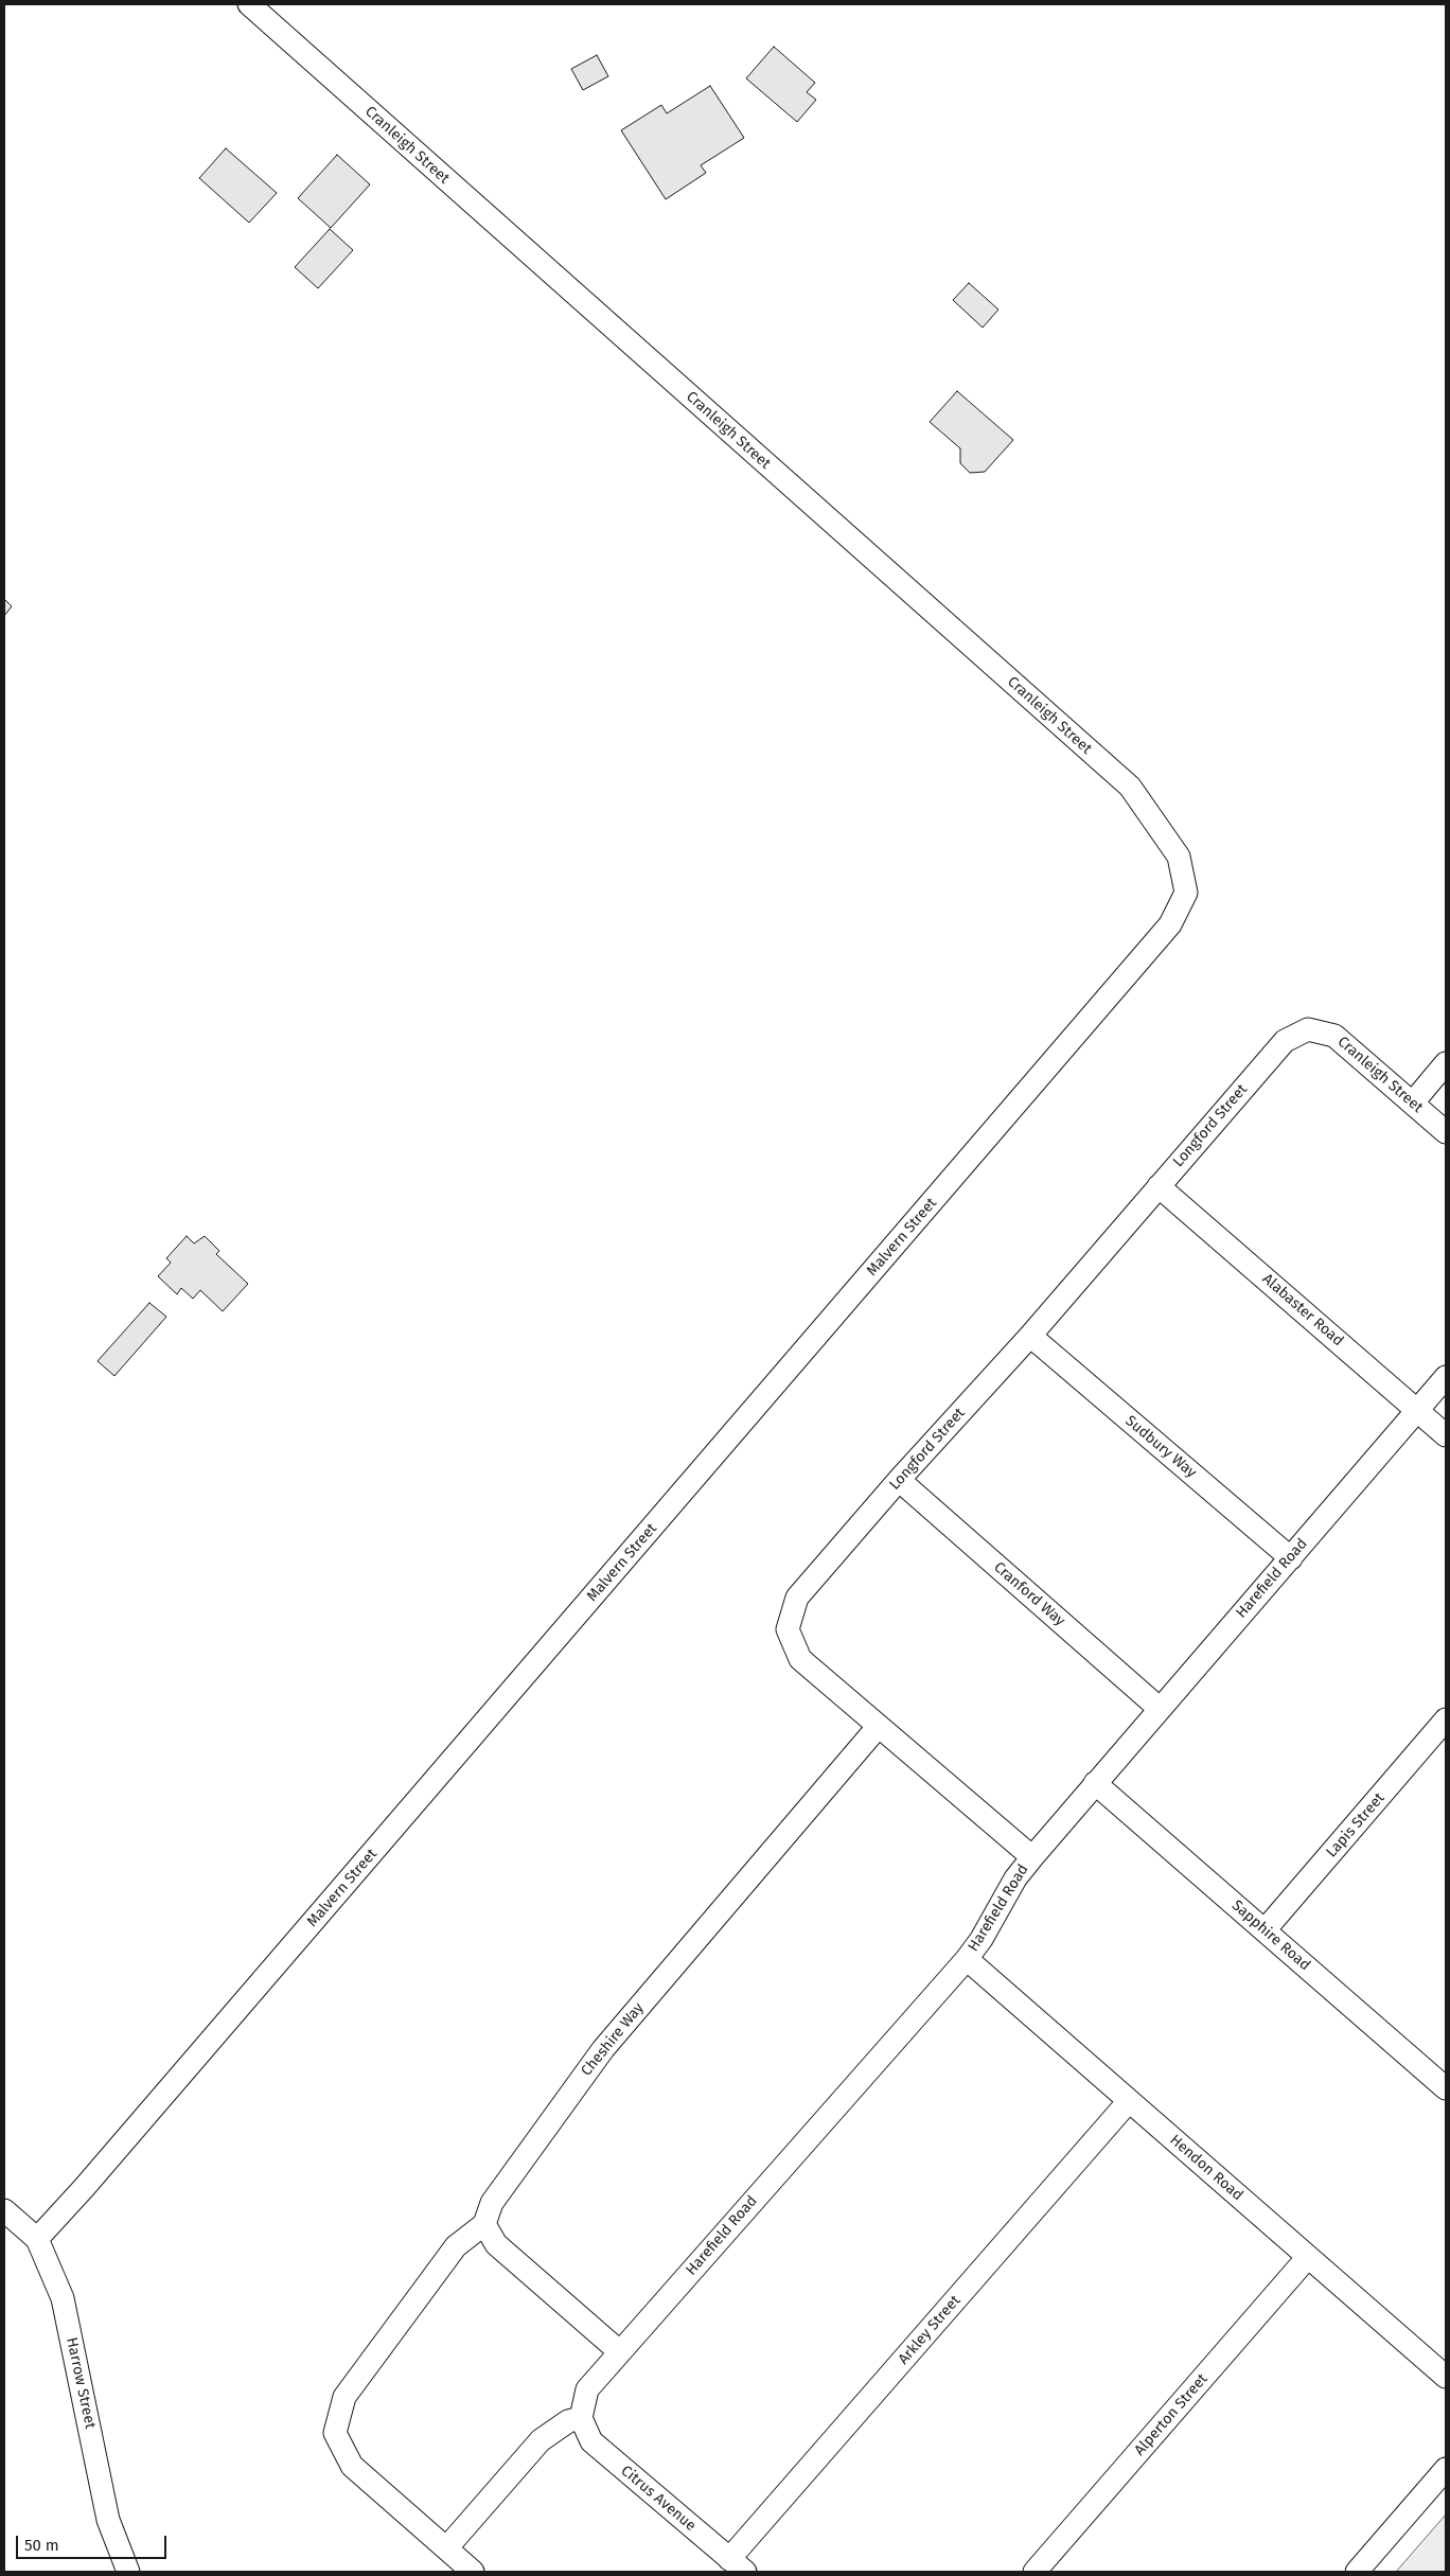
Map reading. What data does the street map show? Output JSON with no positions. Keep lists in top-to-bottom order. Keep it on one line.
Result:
{"streets":{"street":["Cranleigh Street","Longford Street","Malvern Street","Alabaster Road","Sudbury Way","Harefield Road","Cranford Way","Lapis Street","Sapphire Road","Cheshire Way","Hendon Road","Arkley Street","Harrow Street","Alperton Street","Citrus Avenue"]},"crossings":[["Cranleigh Street","Longford Street"],["Cranleigh Street","Malvern Street"],["Longford Street","Alabaster Road"],["Longford Street","Sudbury Way"],["Longford Street","Harefield Road"],["Longford Street","Cranford Way"],["Longford Street","Cheshire Way"],["Malvern Street","Harrow Street"],["Alabaster Road","Harefield Road"],["Sudbury Way","Harefield Road"],["Harefield Road","Cranford Way"],["Harefield Road","Sapphire Road"],["Harefield Road","Hendon Road"],["Harefield Road","Citrus Avenue"],["Lapis Street","Sapphire Road"],["Hendon Road","Arkley Street"],["Hendon Road","Alperton Street"],["Arkley Street","Citrus Avenue"]],"scale_bar":"50 m"}
